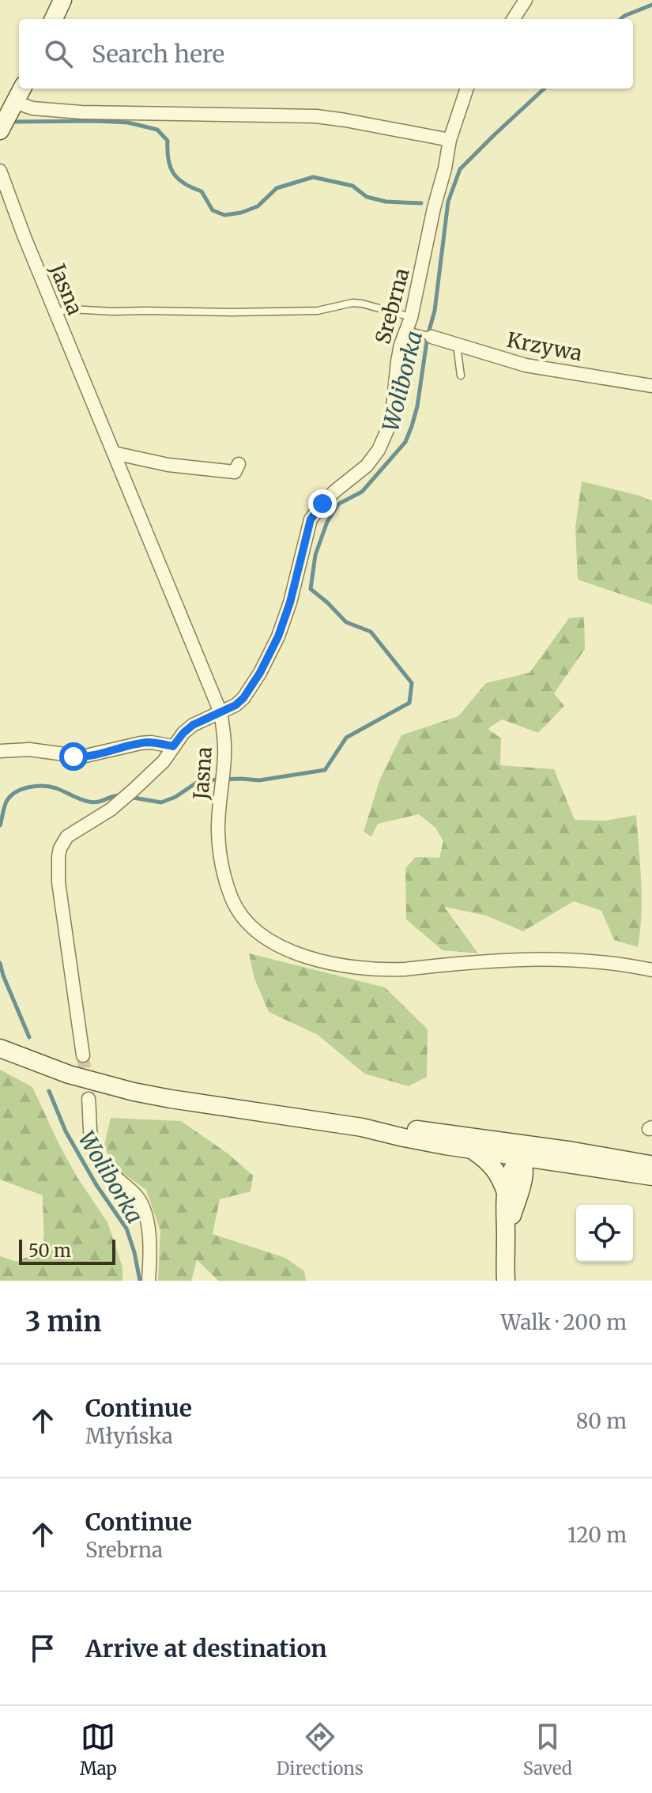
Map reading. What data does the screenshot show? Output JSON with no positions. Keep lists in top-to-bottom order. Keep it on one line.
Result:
{"streets":{"street":["Jasna","Srebrna","Krzywa"]},"crossings":[["Jasna","Srebrna"]],"water":["Woliborka"],"scale_bar":"50 m","page":{"search":"Search here","scale":"50 m","heading":["3 min","Walk · 200 m"],"list":[["Continue","Młyńska","80 m"],["Continue","Srebrna","120 m"],"Arrive at destination"],"nav":["Map","Directions","Saved"]}}
